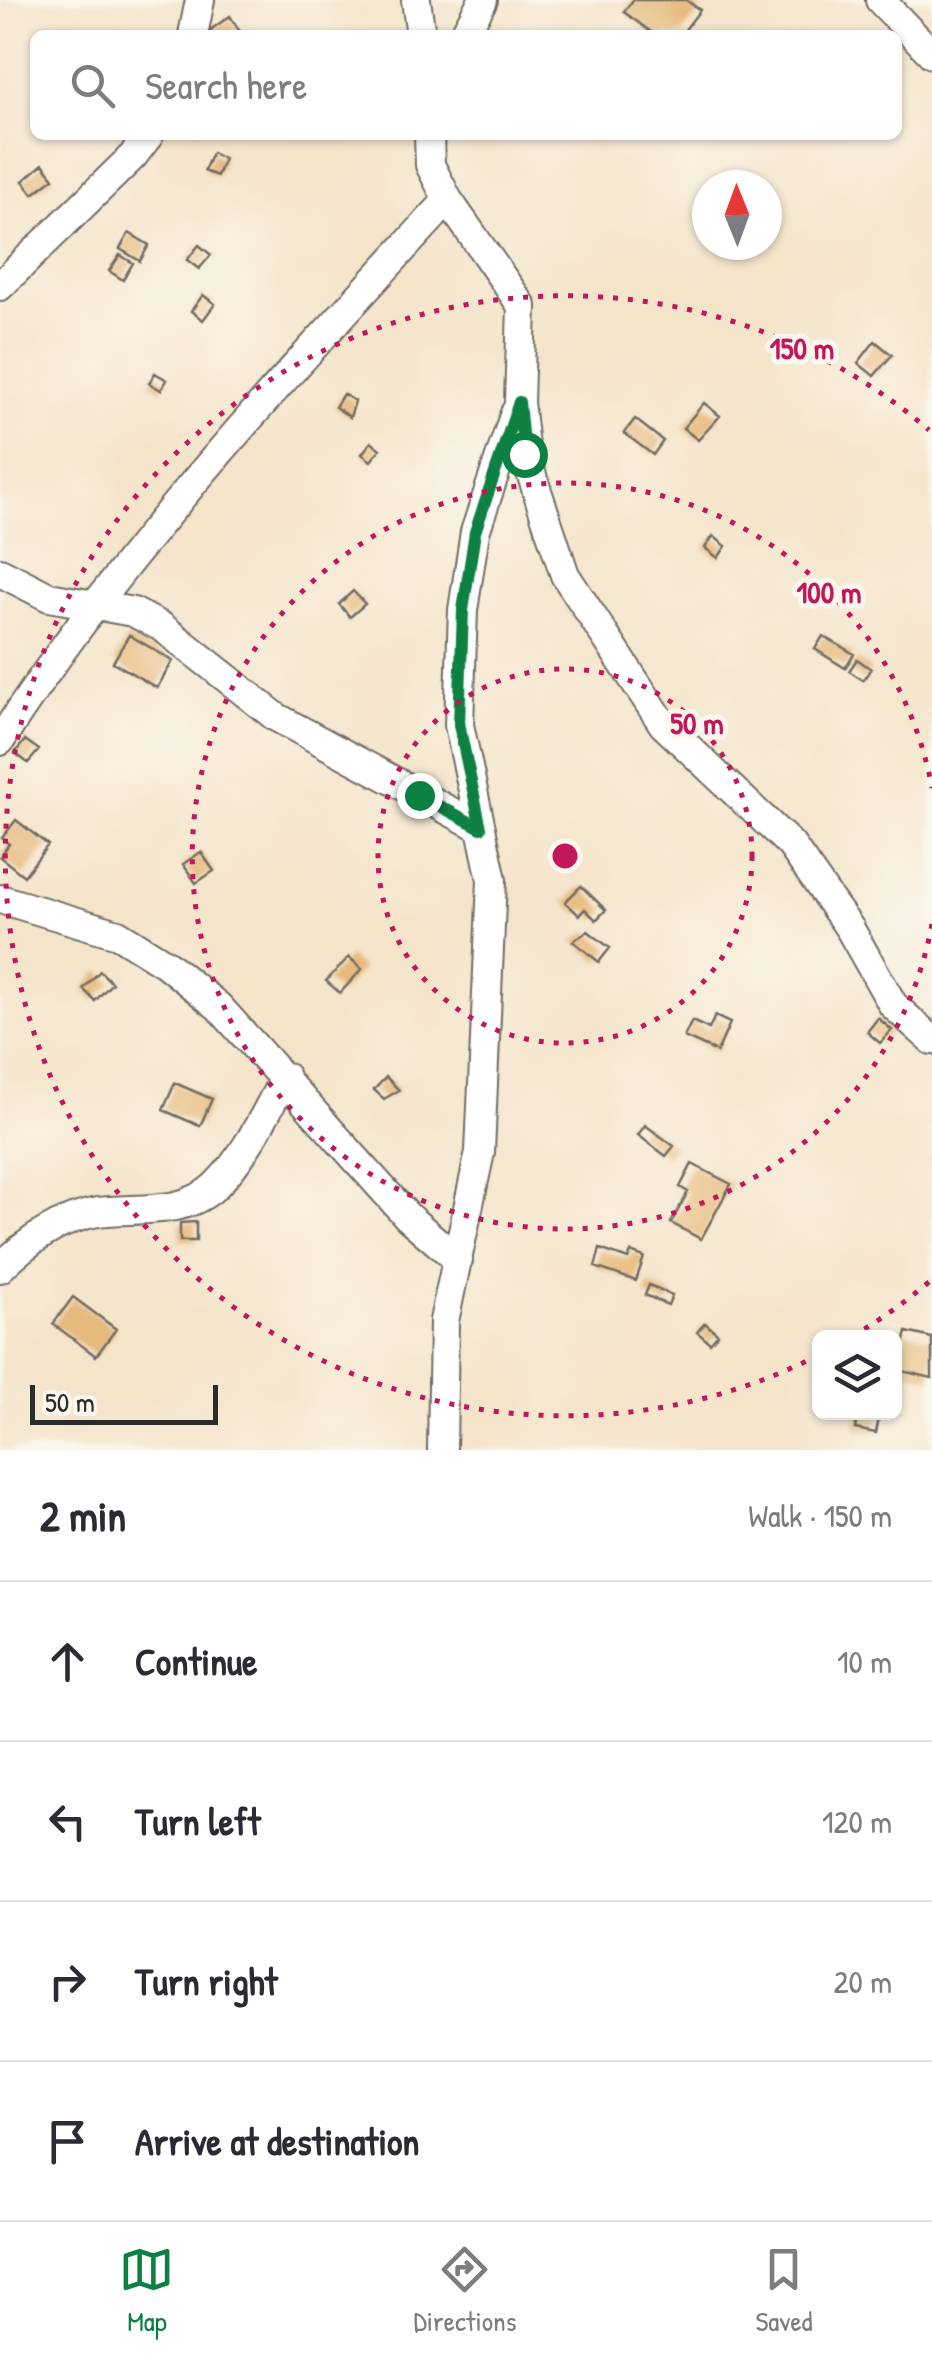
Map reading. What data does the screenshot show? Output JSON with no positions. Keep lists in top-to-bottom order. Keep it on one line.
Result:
{"scale_bar":"50 m","north":"top","page":{"search":"Search here","scale":"50 m","heading":["2 min","Walk · 150 m"],"list":[["Continue","10 m"],["Turn left","120 m"],["Turn right","20 m"],"Arrive at destination"],"nav":["Map","Directions","Saved"]},"rings":["150 m","100 m","50 m"]}
